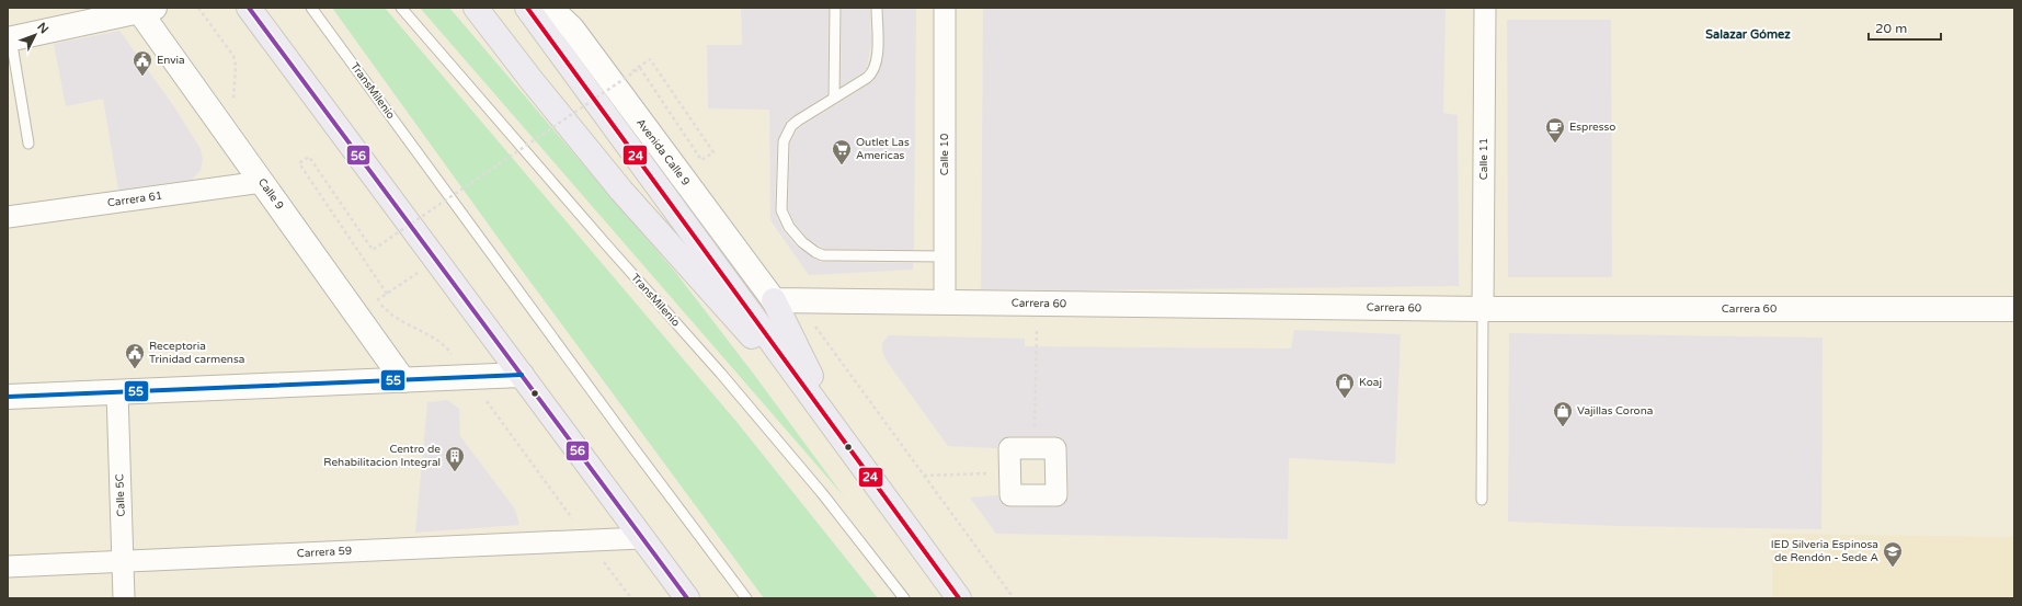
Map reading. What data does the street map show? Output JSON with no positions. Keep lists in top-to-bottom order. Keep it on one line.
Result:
{"streets":{"street":["Avenida Calle 9","Calle 10","Calle 11","Calle 9","Carrera 61","Carrera 60","Calle 5C","Carrera 59"],"lane":["TransMilenio"]},"crossings":[["Avenida Calle 9","Carrera 60"],["Calle 10","Carrera 60"],["Calle 11","Carrera 60"],["Calle 9","Carrera 61"],["Calle 5C","Carrera 59"]],"districts":["Salazar Gómez"],"places":{"public building":["Envia","Receptoria Trinidad carmensa"],"cafe":["Espresso"],"supermarket":["Outlet Las Americas"],"shop":["Koaj","Vajillas Corona"],"building":["Centro de Rehabilitacion Integral"],"school or university":["IED Silveria Espinosa de Rendón - Sede A"]},"lines":["transit line 56","transit line 24","transit line 55"],"scale_bar":"20 m","north":"top right"}
